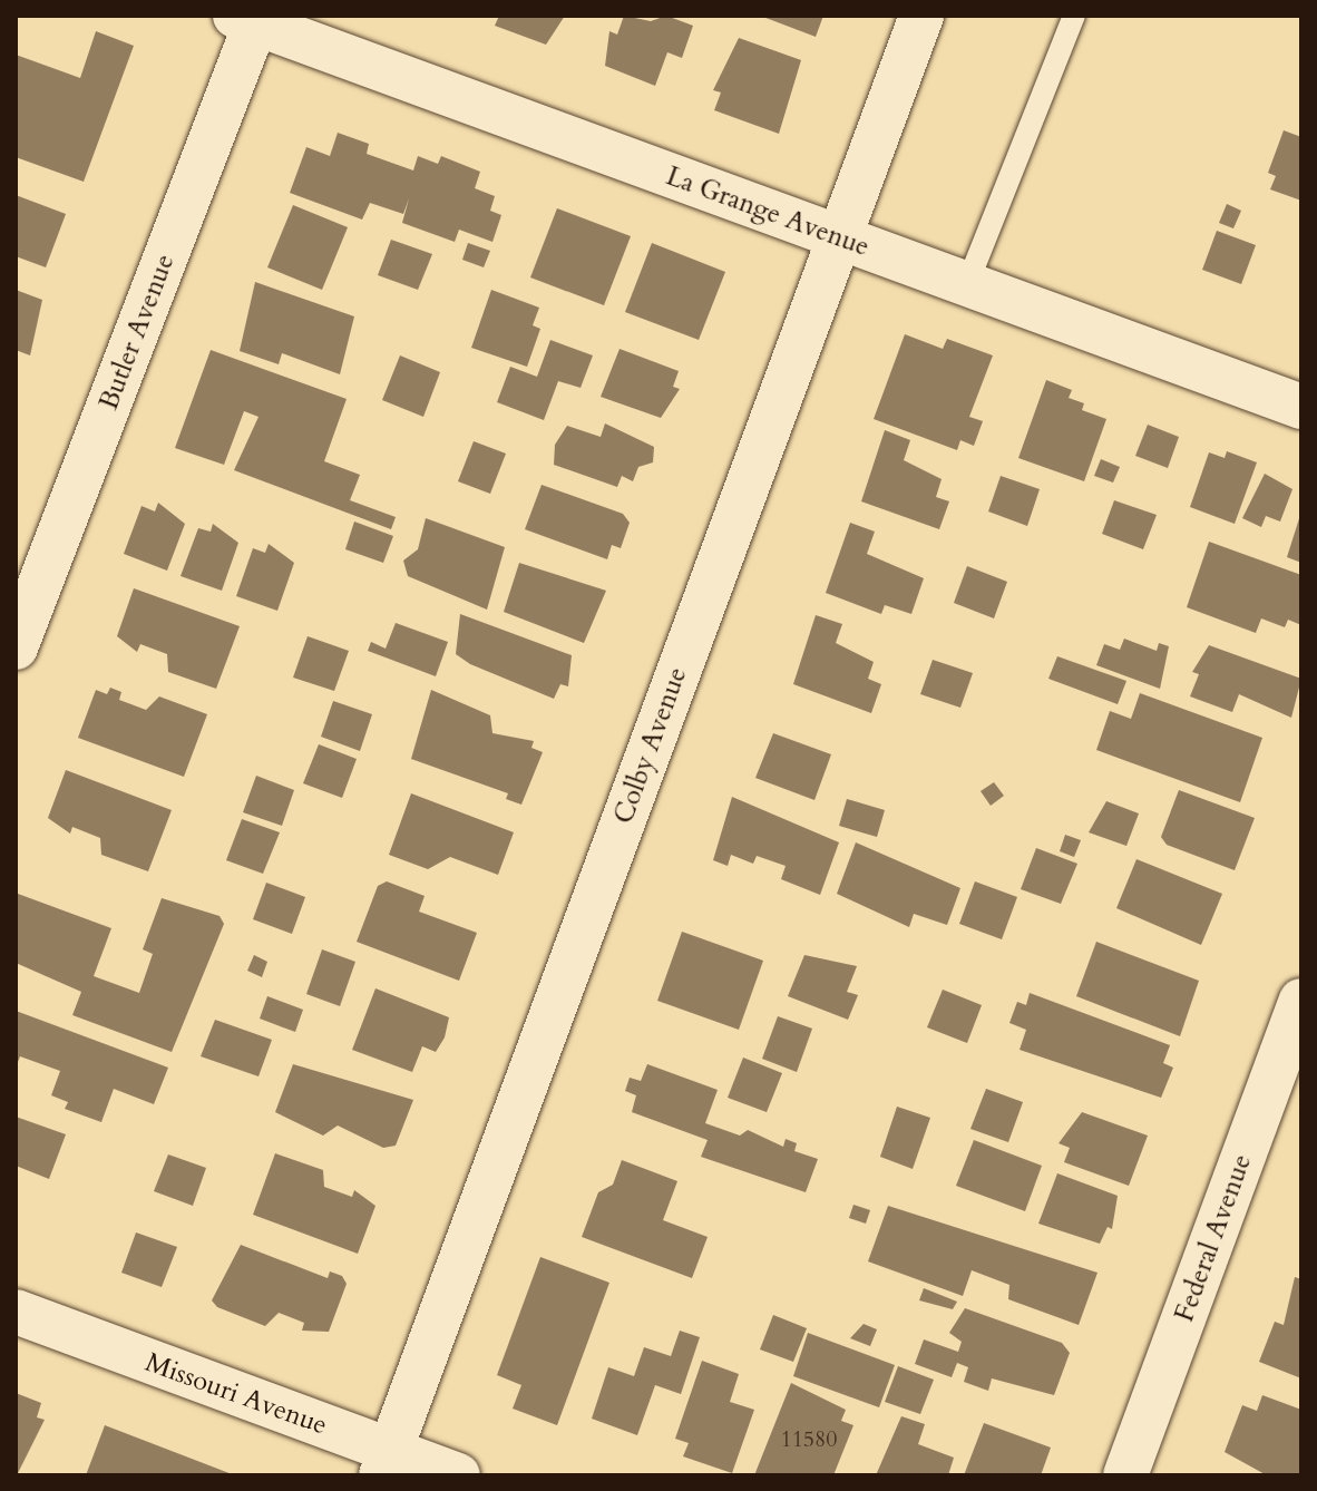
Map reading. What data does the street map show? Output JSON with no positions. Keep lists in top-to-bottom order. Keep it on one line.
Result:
{"streets":{"street":["La Grange Avenue","Butler Avenue","Colby Avenue","Federal Avenue","Missouri Avenue"]},"crossings":[["La Grange Avenue","Butler Avenue"],["La Grange Avenue","Colby Avenue"],["Colby Avenue","Missouri Avenue"]],"house_numbers":["11580"]}
